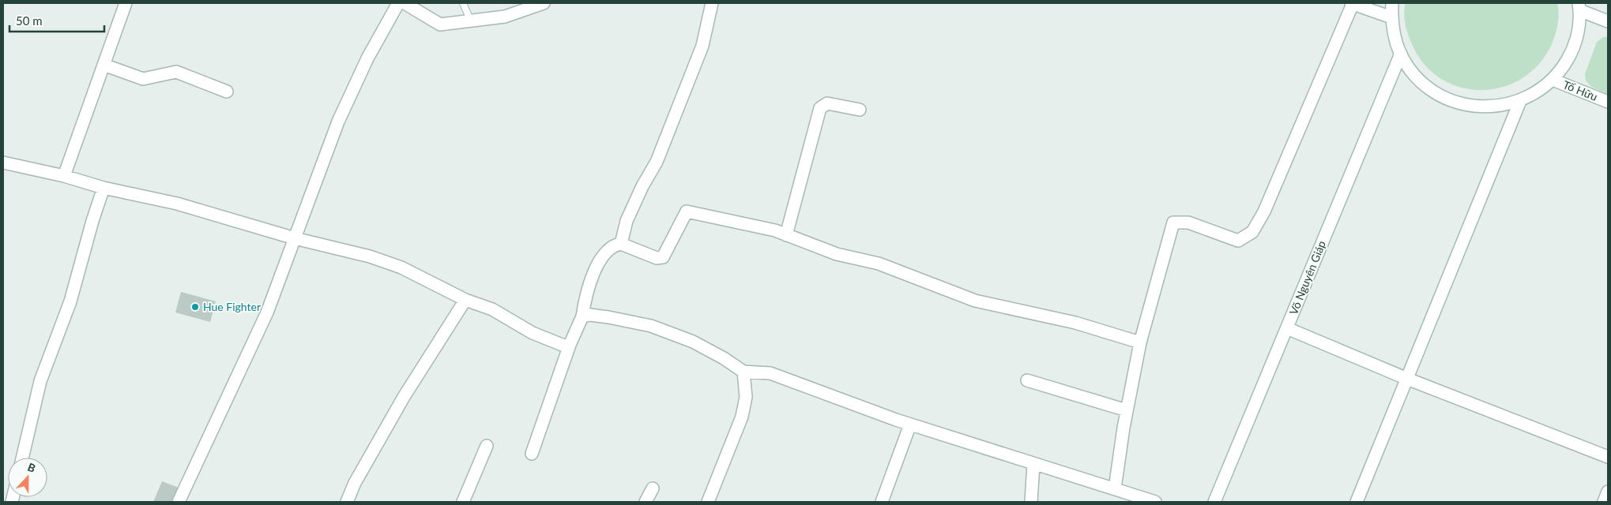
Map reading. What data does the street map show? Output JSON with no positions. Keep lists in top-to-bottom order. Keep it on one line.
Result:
{"streets":{"street":["Tố Hữu","Võ Nguyên Giáp"]},"places":["Hue Fighter"],"scale_bar":"50 m","north":"top"}
